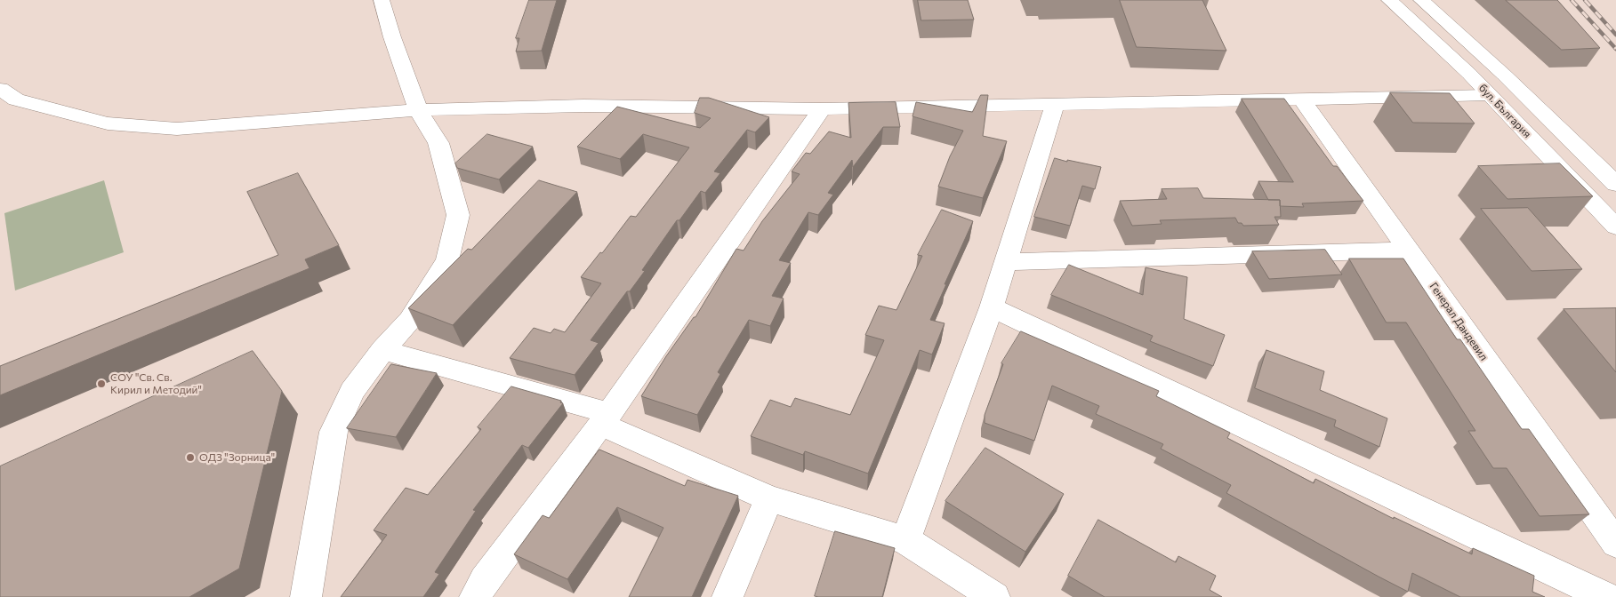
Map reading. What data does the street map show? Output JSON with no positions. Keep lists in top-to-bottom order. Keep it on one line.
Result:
{"streets":{"street":["бул. България","Генерал Дандевил"]},"places":["СОУ \"Св. Св. Кирил и Методий\"","ОДЗ \"Зорница\""]}
